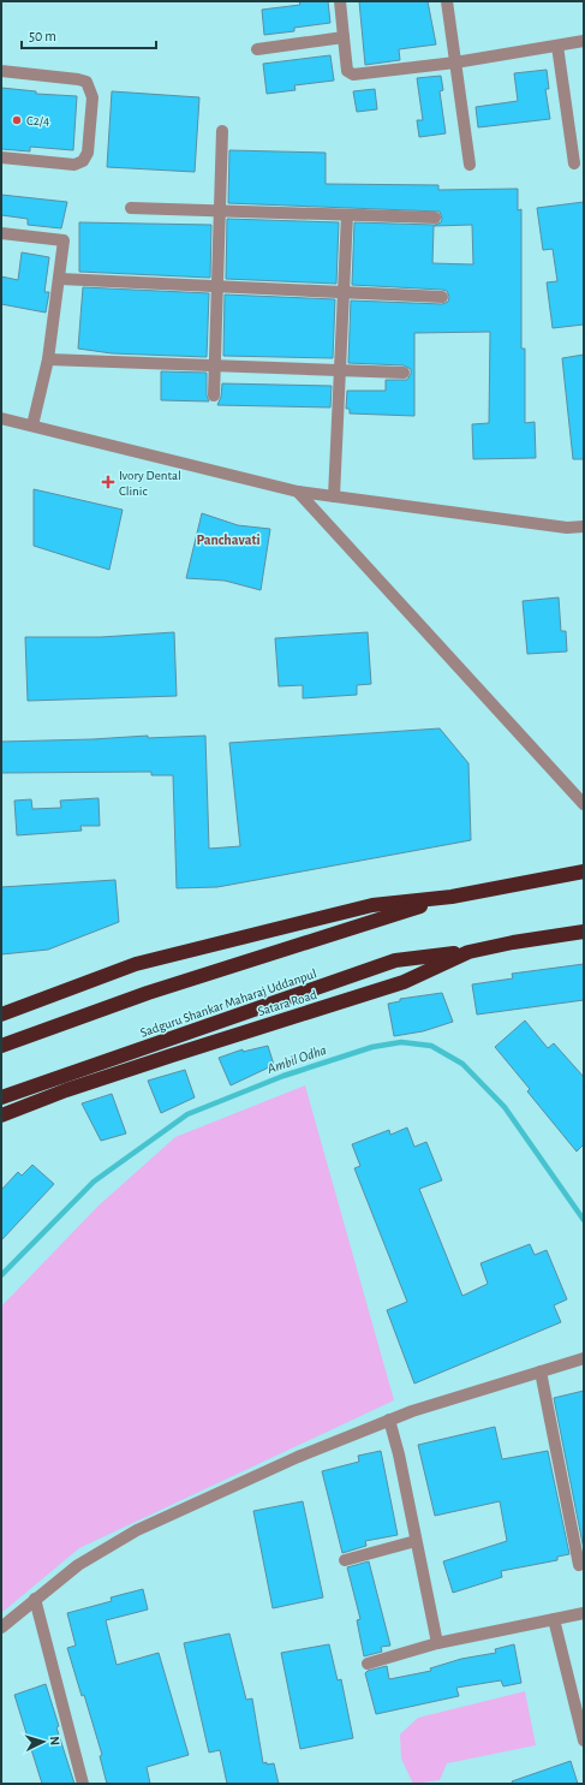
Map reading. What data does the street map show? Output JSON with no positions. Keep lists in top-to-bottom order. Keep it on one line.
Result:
{"streets":{"highway":["Sadguru Shankar Maharaj Uddanpul","Satara Road"]},"crossings":[["Sadguru Shankar Maharaj Uddanpul","Satara Road"]],"districts":["Panchavati"],"water":["Ambil Odha"],"places":{"other":["C2/4"],"health":["Ivory Dental Clinic"]},"scale_bar":"50 m","north":"right"}
